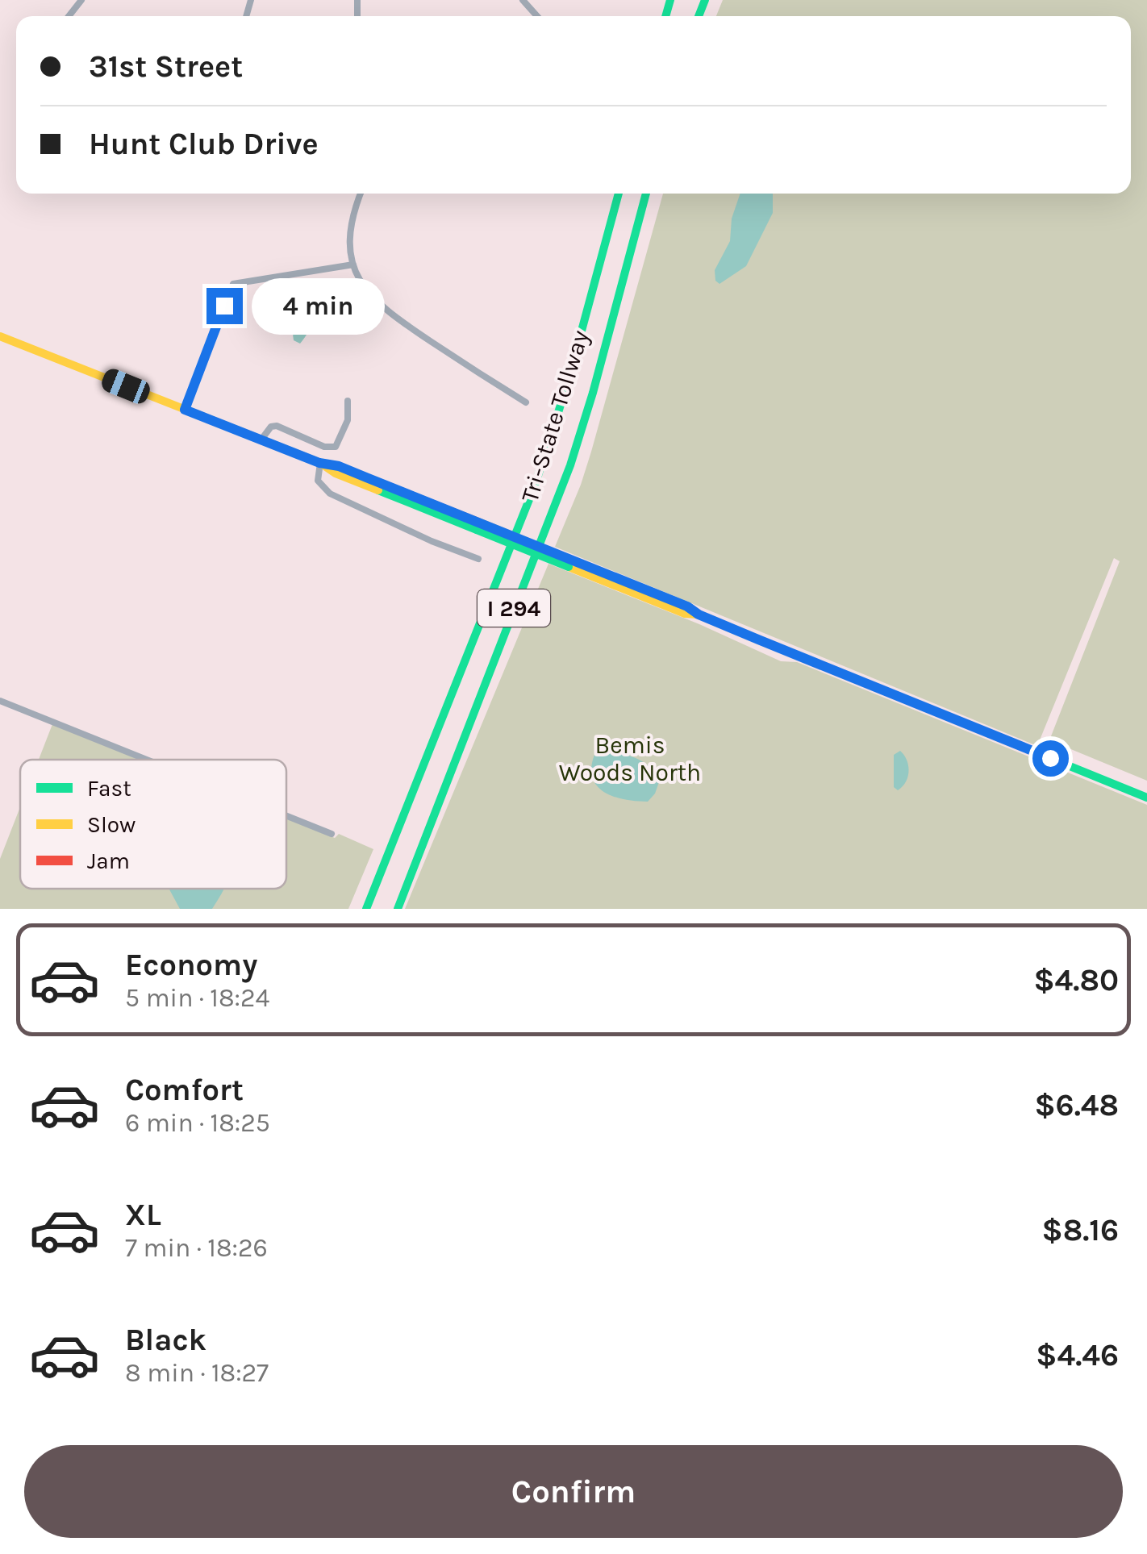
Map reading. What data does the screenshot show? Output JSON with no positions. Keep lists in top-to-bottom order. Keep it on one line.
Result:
{"streets":{"main road":["Tri-State Tollway","I 294"]},"parks":["Bemis Woods North"],"legend":["Fast","Slow","Jam"],"page":{"banner":["31st Street","Hunt Club Drive"],"bubble":"4 min","list":[{"name":"Economy","note":"5 min · 18:24","value":"$4.80"},{"name":"Comfort","note":"6 min · 18:25","value":"$6.48"},{"name":"XL","note":"7 min · 18:26","value":"$8.16"},{"name":"Black","note":"8 min · 18:27","value":"$4.46"}],"buttons":"Confirm"}}
